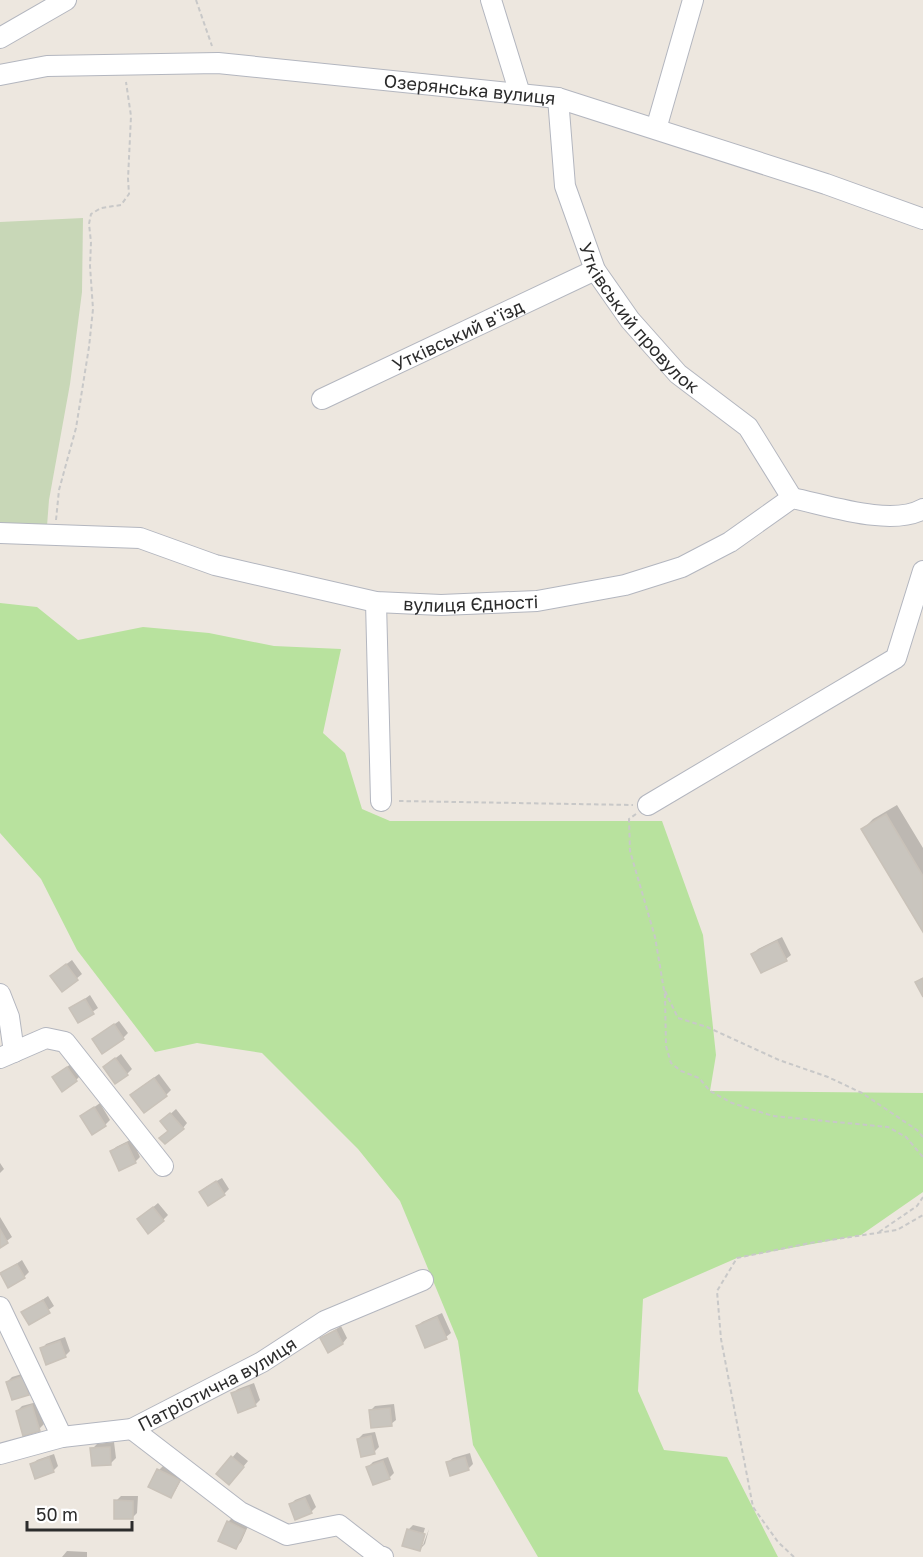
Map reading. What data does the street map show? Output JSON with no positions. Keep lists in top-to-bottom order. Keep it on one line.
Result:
{"streets":{"street":["Озерянська вулиця","Утківський провулок","Утківський в'їзд","вулиця Єдності","Патріотична вулиця"]},"crossings":[["Озерянська вулиця","Утківський провулок"],["Утківський провулок","Утківський в'їзд"],["Утківський провулок","вулиця Єдності"]],"scale_bar":"50 m"}
